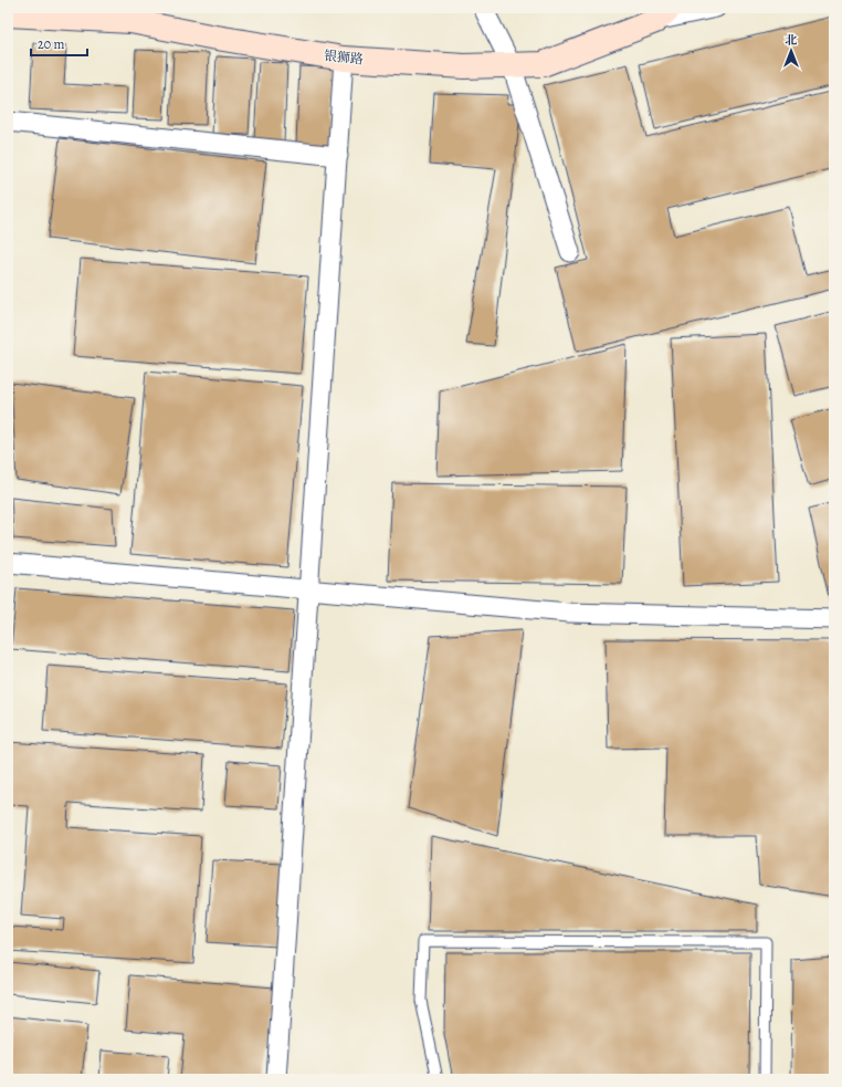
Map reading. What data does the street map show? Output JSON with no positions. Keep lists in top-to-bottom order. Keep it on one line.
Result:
{"streets":{"main road":["银狮路"]},"scale_bar":"20 m","north":"top"}
